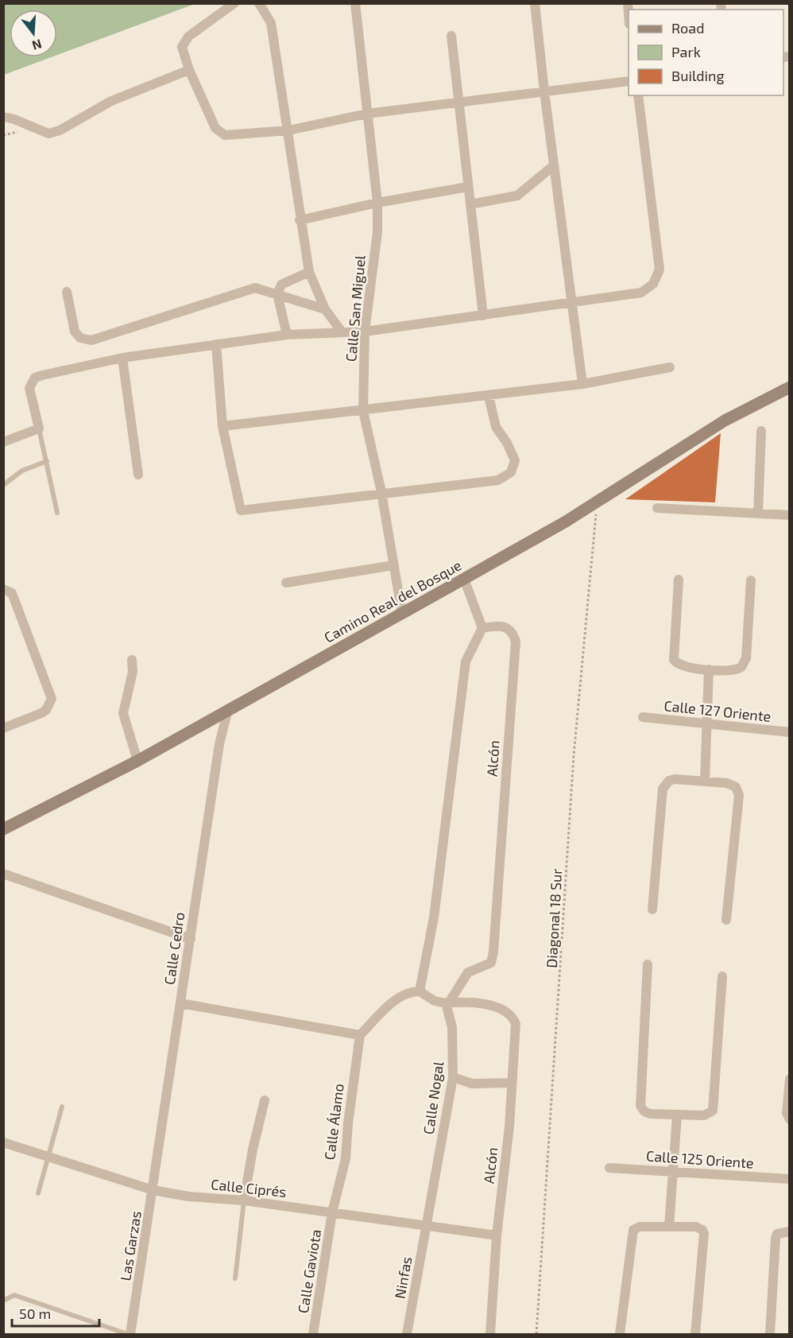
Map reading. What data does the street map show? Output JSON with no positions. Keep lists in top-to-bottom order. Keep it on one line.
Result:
{"streets":{"street":["Calle San Miguel","Camino Real del Bosque","Calle 127 Oriente","Alcón","Calle Cedro","Calle Nogal","Calle Álamo","Calle 125 Oriente","Calle Ciprés","Las Garzas","Calle Gaviota","Ninfas"],"path":["Diagonal 18 Sur"]},"crossings":[["Calle San Miguel","Camino Real del Bosque"],["Camino Real del Bosque","Diagonal 18 Sur"],["Camino Real del Bosque","Calle Cedro"],["Alcón","Calle Nogal"],["Alcón","Calle Ciprés"],["Calle Cedro","Calle Ciprés"],["Calle Cedro","Las Garzas"],["Calle Nogal","Calle Ciprés"],["Calle Nogal","Ninfas"],["Calle Álamo","Calle Ciprés"],["Calle Álamo","Calle Gaviota"],["Calle Ciprés","Las Garzas"],["Calle Ciprés","Calle Gaviota"],["Calle Ciprés","Ninfas"]],"legend":["Road","Park","Building"],"scale_bar":"50 m","north":"bottom"}
